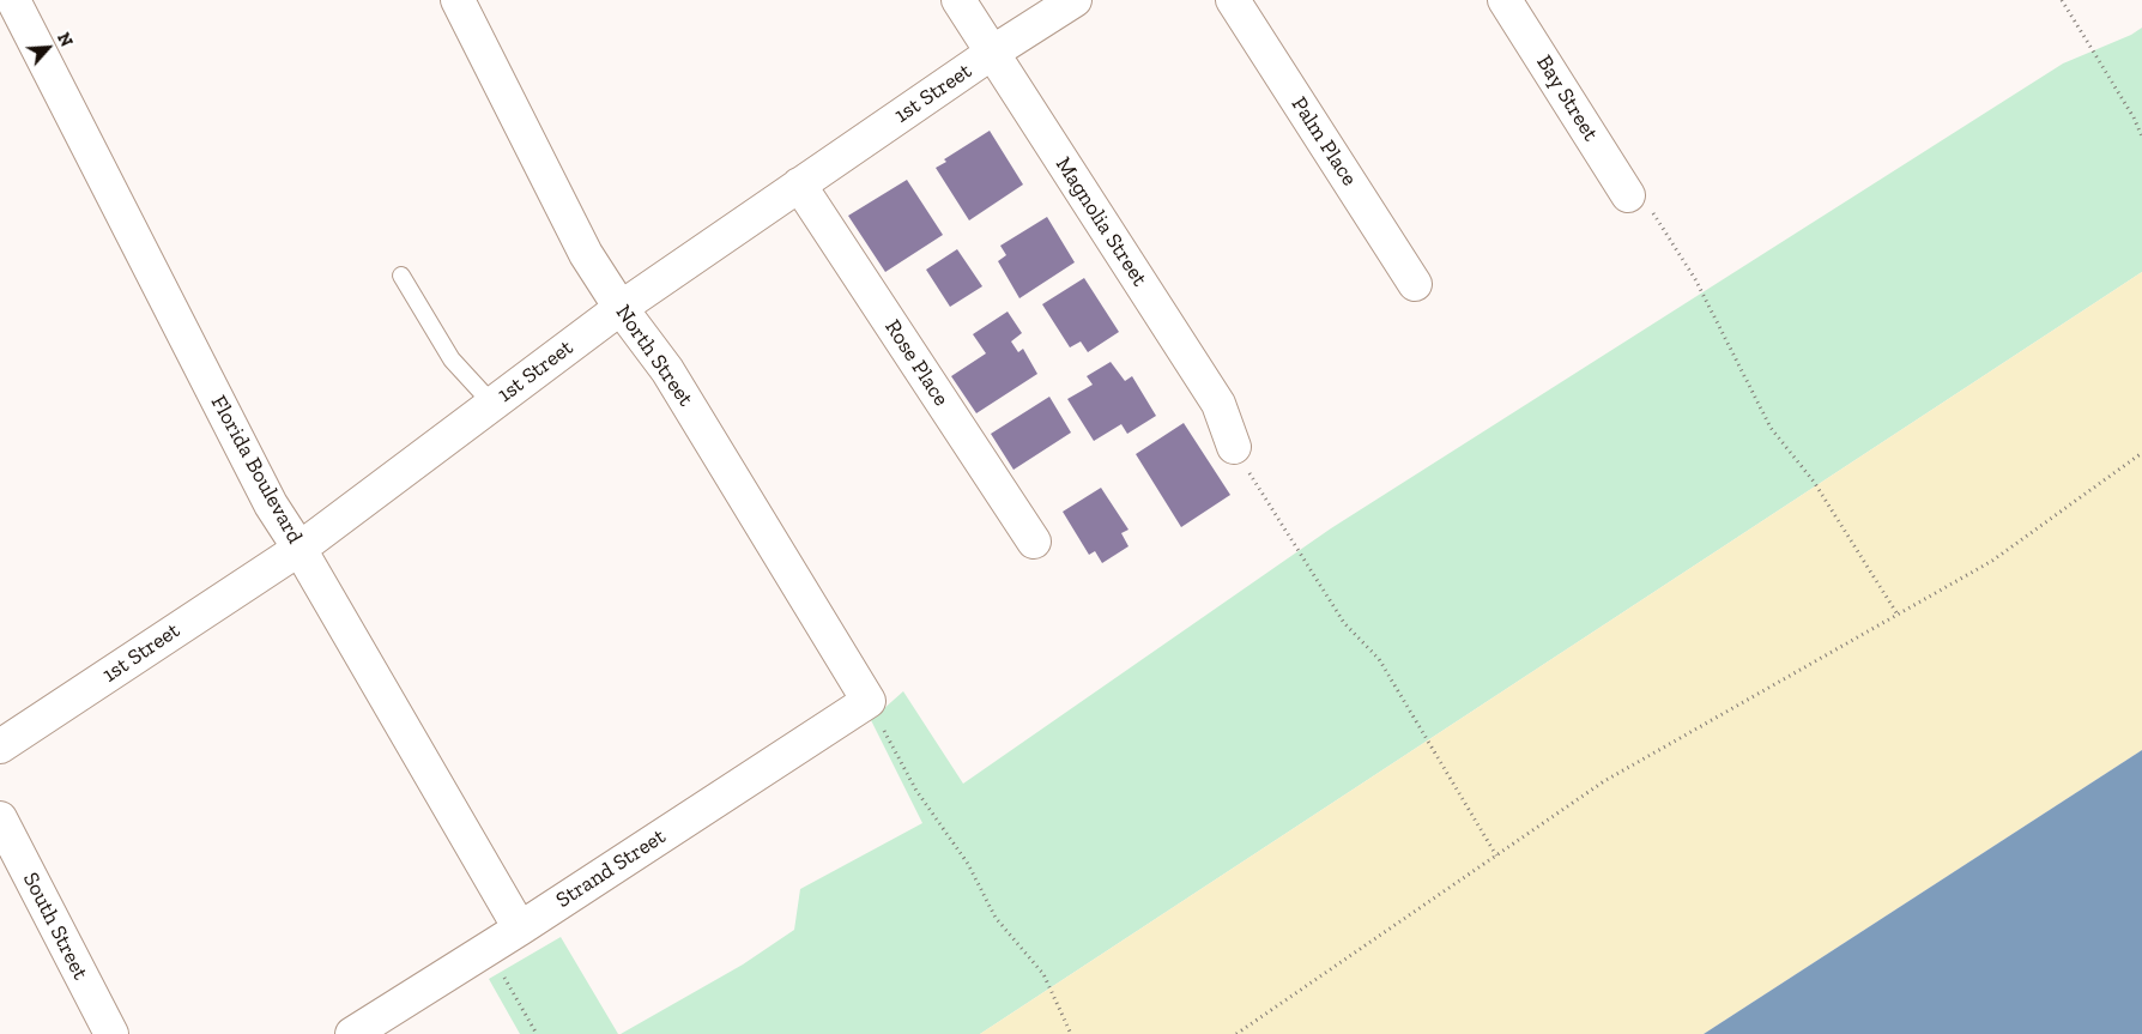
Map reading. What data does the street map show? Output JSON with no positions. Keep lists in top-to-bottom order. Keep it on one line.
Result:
{"streets":{"street":["1st Street","Bay Street","Palm Place","Magnolia Street","North Street","Rose Place","Florida Boulevard","Strand Street","South Street"]},"crossings":[["1st Street","Magnolia Street"],["1st Street","North Street"],["1st Street","Rose Place"],["1st Street","Florida Boulevard"],["North Street","Strand Street"],["Florida Boulevard","Strand Street"]],"north":"top right"}
